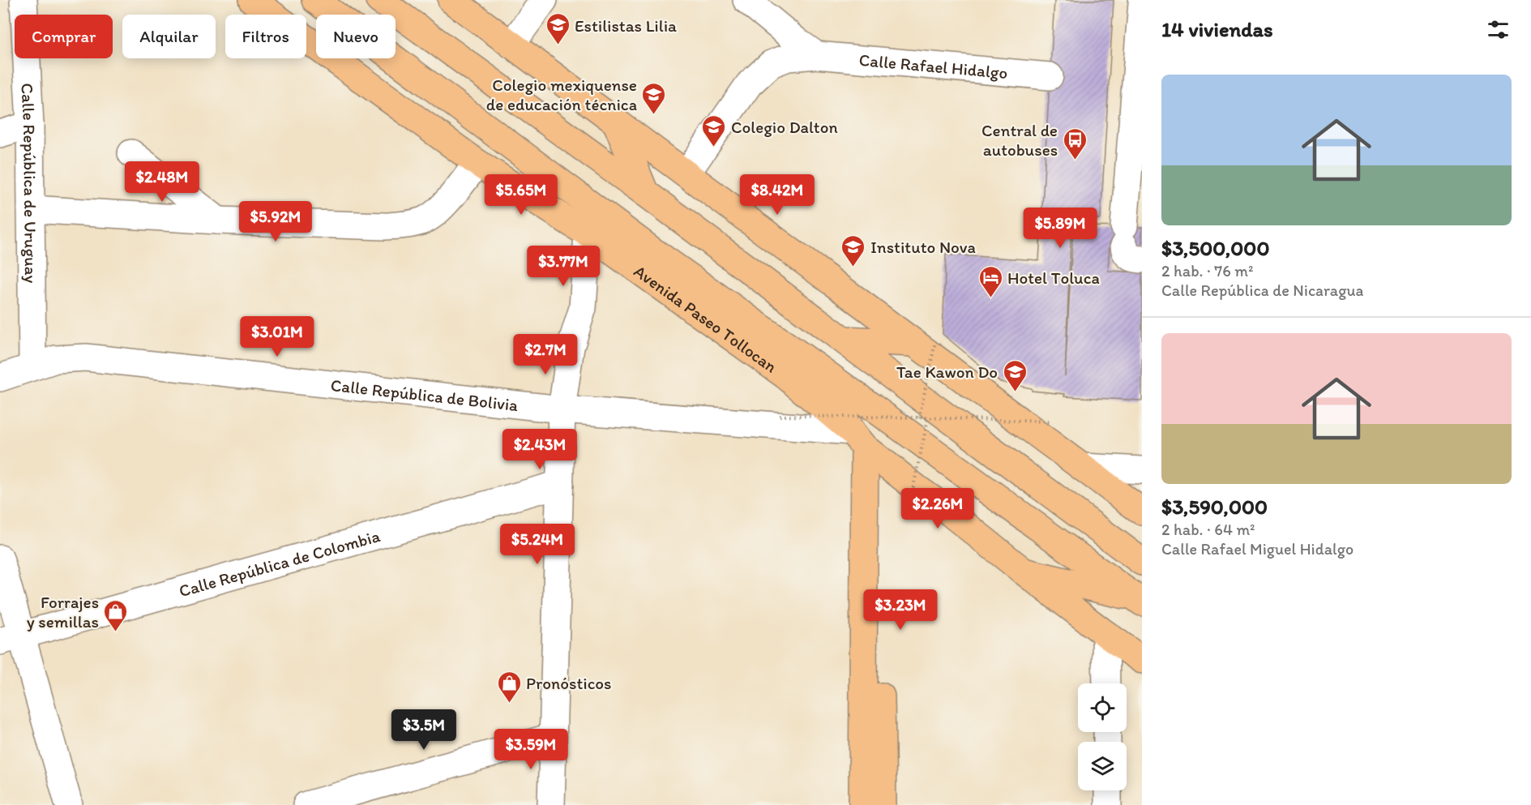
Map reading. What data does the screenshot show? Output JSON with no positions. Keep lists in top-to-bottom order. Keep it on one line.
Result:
{"streets":{"main road":["Avenida Paseo Tollocan"],"street":["Calle Rafael Hidalgo","Calle República de Uruguay","Calle República de Bolivia","Calle República de Colombia"]},"crossings":[["Calle República de Uruguay","Calle República de Bolivia"],["Avenida Paseo Tollocan","Calle República de Bolivia"]],"places":{"school or university":["Estilistas Lilia","Colegio mexiquense de educación técnica","Colegio Dalton","Instituto Nova","Tae Kawon Do"],"bus stop":["Central de autobuses"],"hotel":["Hotel Toluca"],"shop":["Forrajes y semillas","Pronósticos"]},"page":{"heading":"14 viviendas","chip":["Comprar","Alquilar","Filtros","Nuevo"],"list":[{"name":"$3,500,000","note":"2 hab. · 76 m² · Calle República de Nicaragua"},{"name":"$3,590,000","note":"2 hab. · 64 m² · Calle Rafael Miguel Hidalgo"}],"price":["$2.48M","$5.65M","$8.42M","$5.92M","$5.89M","$3.77M","$3.01M","$2.7M","$2.43M","$2.26M","$5.24M","$3.23M","$3.5M","$3.59M"]}}
